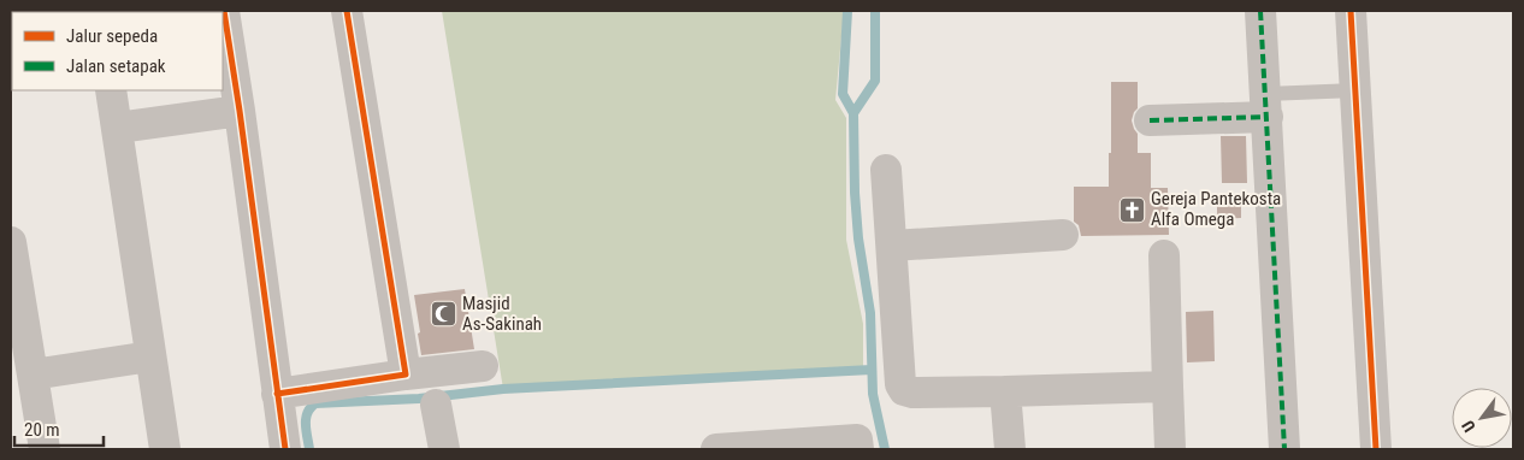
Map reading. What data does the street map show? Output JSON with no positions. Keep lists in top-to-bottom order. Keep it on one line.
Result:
{"places":{"church":["Gereja Pantekosta Alfa Omega"],"mosque":["Masjid As-Sakinah"]},"legend":["Jalur sepeda","Jalan setapak"],"scale_bar":"20 m","north":"bottom left"}
